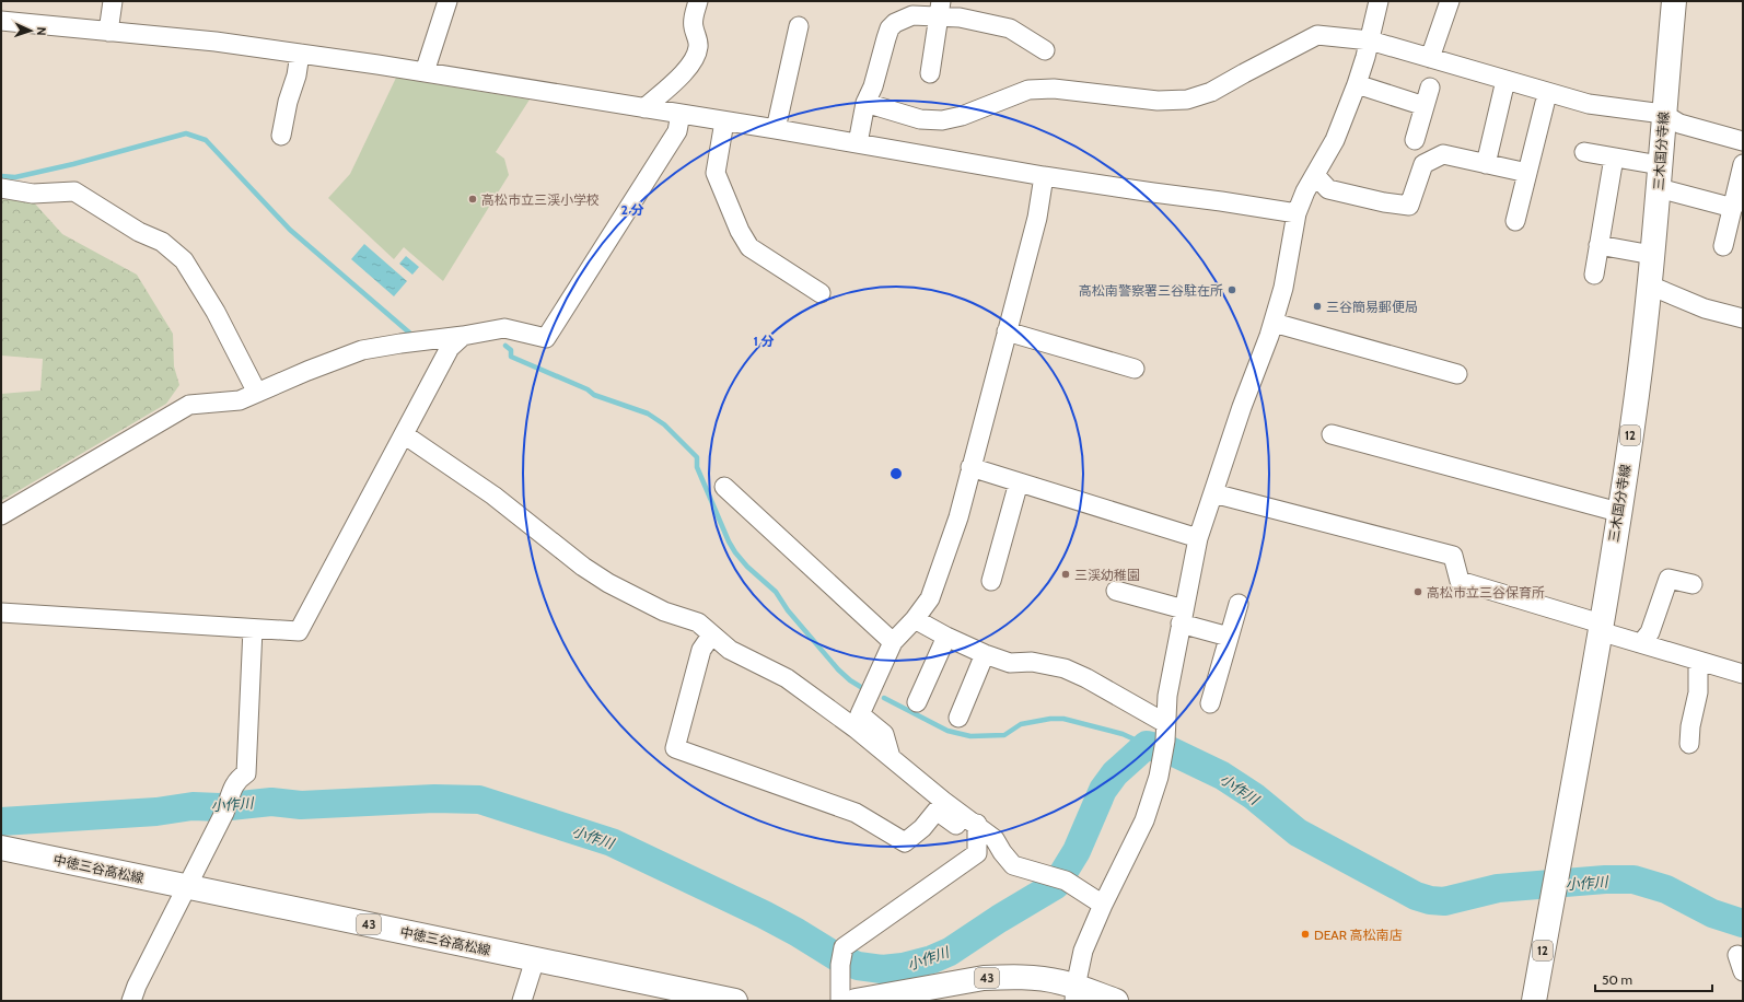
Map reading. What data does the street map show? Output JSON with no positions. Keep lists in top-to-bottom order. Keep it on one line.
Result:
{"streets":{"main road":["三木国分寺線","12","中徳三谷高松線","43"]},"water":["小作川"],"places":["高松市立三渓小学校","高松南警察署三谷駐在所","三谷簡易郵便局","三渓幼稚園","高松市立三谷保育所","DEAR 高松南店"],"scale_bar":"50 m","north":"right","rings":["2 分","1 分"]}
